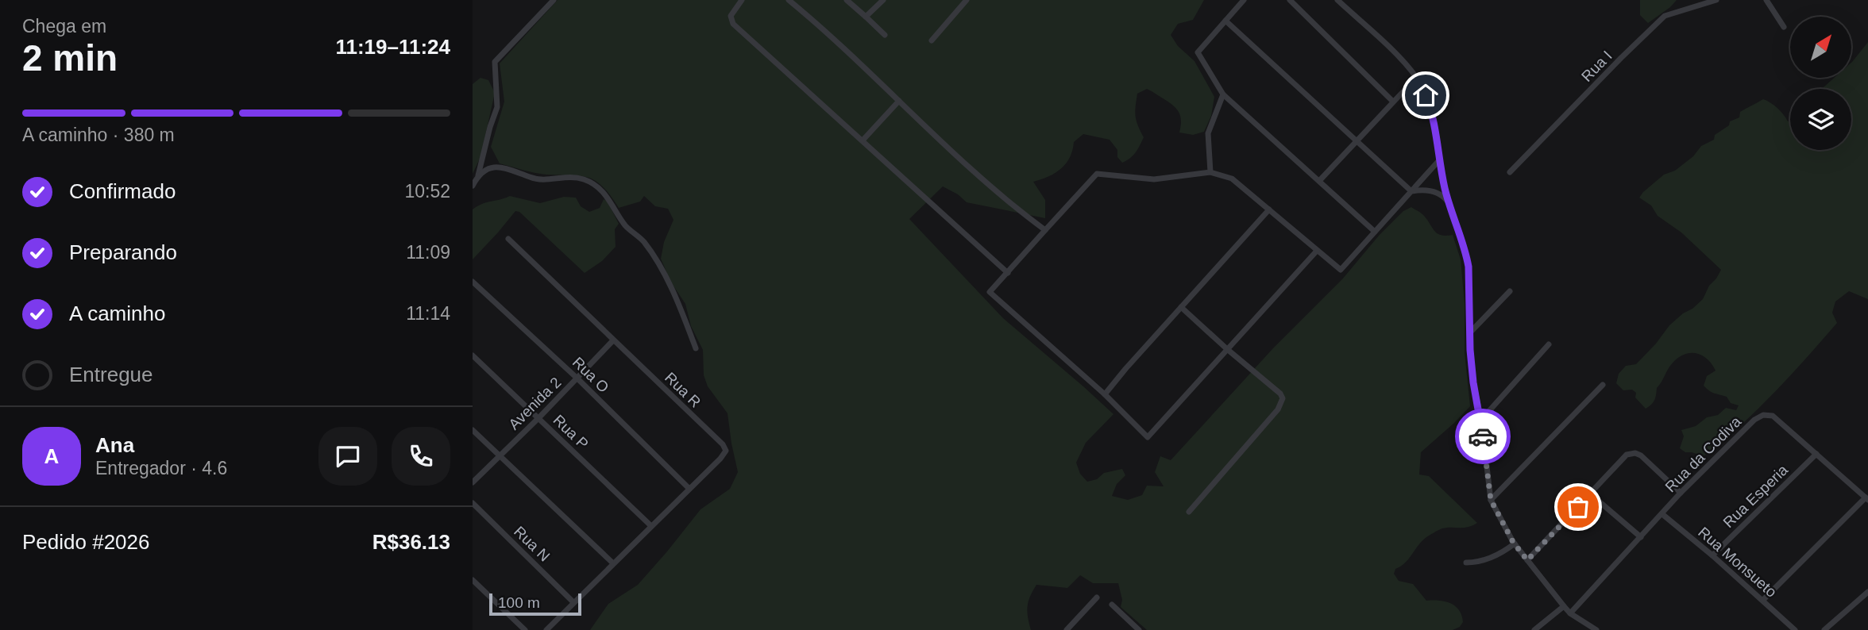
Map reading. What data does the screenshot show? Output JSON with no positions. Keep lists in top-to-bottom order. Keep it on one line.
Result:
{"streets":{"street":["Rua I","Rua O","Rua R","Avenida 2","Rua P","Rua da Codiva","Rua Esperia","Rua N","Rua Monsueto"]},"crossings":[["Rua O","Rua R"],["Rua O","Avenida 2"],["Rua R","Avenida 2"],["Avenida 2","Rua P"],["Rua da Codiva","Rua Esperia"],["Rua da Codiva","Rua Monsueto"],["Rua Esperia","Rua Monsueto"]],"scale_bar":"100 m","north":"top right","page":{"heading":["2 min","Chega em","11:19–11:24"],"panel":["Ana","Entregador · 4.6","Pedido #2026","R$36.13"],"bar":"A caminho · 380 m","list":[["Confirmado","10:52"],["Preparando","11:09"],["A caminho","11:14"],"Entregue"],"round":"A","scale":"100 m"}}
